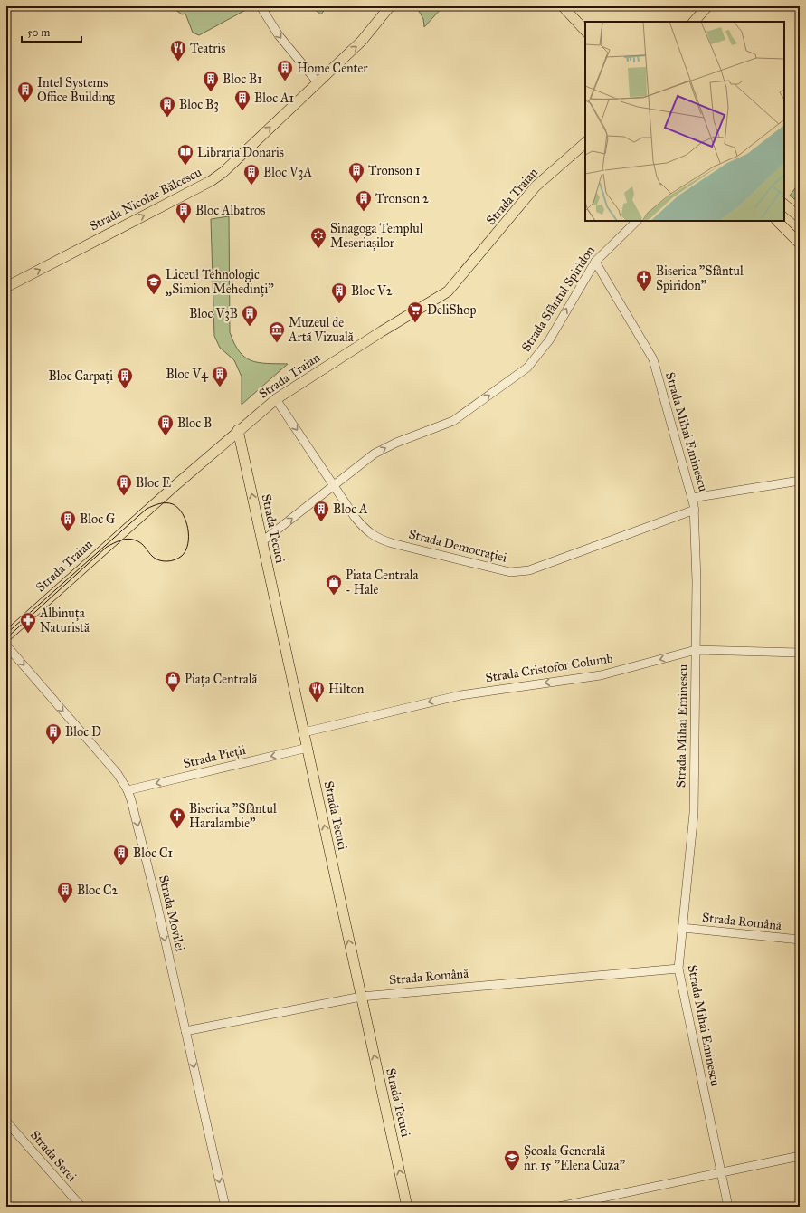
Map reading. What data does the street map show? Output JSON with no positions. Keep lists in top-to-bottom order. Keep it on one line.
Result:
{"streets":{"main road":["Strada Traian","Strada Nicolae Bălcescu","Strada Tecuci"],"street":["Strada Sfântul Spiridon","Strada Mihai Eminescu","Strada Democrației","Strada Cristofor Columb","Strada Pieții","Strada Movilei","Strada Română","Strada Serei"]},"crossings":[["Strada Traian","Strada Tecuci"],["Strada Traian","Strada Democrației"],["Strada Sfântul Spiridon","Strada Mihai Eminescu"],["Strada Sfântul Spiridon","Strada Tecuci"],["Strada Sfântul Spiridon","Strada Democrației"],["Strada Mihai Eminescu","Strada Democrației"],["Strada Mihai Eminescu","Strada Cristofor Columb"],["Strada Mihai Eminescu","Strada Română"],["Strada Tecuci","Strada Cristofor Columb"],["Strada Tecuci","Strada Pieții"],["Strada Tecuci","Strada Română"],["Strada Pieții","Strada Movilei"],["Strada Movilei","Strada Română"]],"one_way":["Strada Nicolae Bălcescu","Strada Sfântul Spiridon","Strada Tecuci","Strada Cristofor Columb","Strada Pieții","Strada Movilei"],"places":{"restaurant":["Teatris","Hilton"],"building":["Home Center","Bloc B1","Intel Systems Office Building","Bloc A1","Bloc B3","Tronson 1","Bloc V3A","Tronson 2","Bloc Albatros","Bloc V2","Bloc V3B","Bloc V4","Bloc Carpați","Bloc B","Bloc E","Bloc A","Bloc G","Bloc D","Bloc C1","Bloc C2"],"library":["Libraria Donaris"],"synagogue":["Sinagoga Templul Meseriașilor"],"church":["Biserica \"Sfântul Spiridon\"","Biserica \"Sfântul Haralambie\""],"school or university":["Liceul Tehnologic ,,Simion Mehedinți\"","Școala Generală nr. 15 \"Elena Cuza\""],"supermarket":["DeliShop"],"museum":["Muzeul de Artă Vizuală"],"shop":["Piata Centrala - Hale","Piața Centrală"],"pharmacy":["Albinuța Naturistă"]},"scale_bar":"50 m"}
